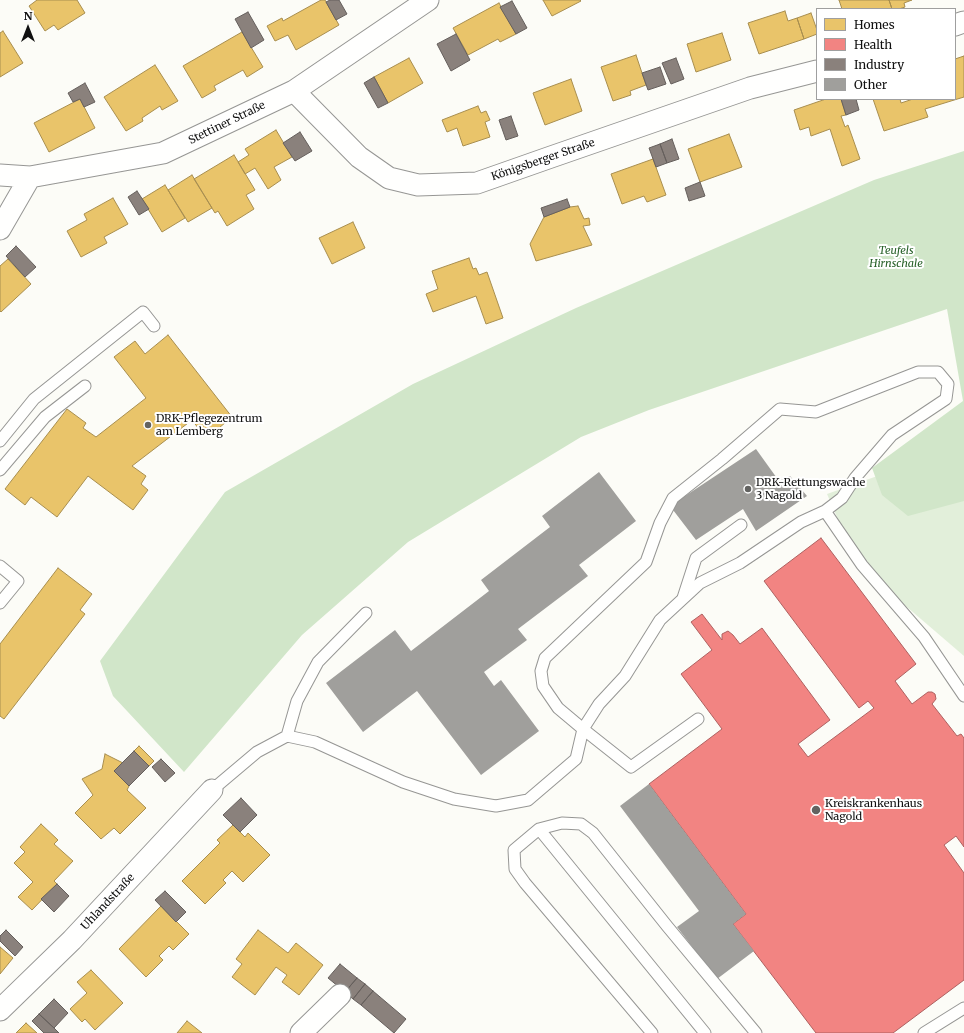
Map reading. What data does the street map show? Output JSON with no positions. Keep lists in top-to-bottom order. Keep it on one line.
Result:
{"streets":{"street":["Stettiner Straße","Königsberger Straße","Uhlandstraße"]},"crossings":[["Stettiner Straße","Königsberger Straße"]],"parks":["Teufels Hirnschale"],"places":["DRK-Pflegezentrum am Lemberg","DRK-Rettungswache 3 Nagold","Kreiskrankenhaus Nagold"],"legend":["Homes","Health","Industry","Other"],"north":"top"}
